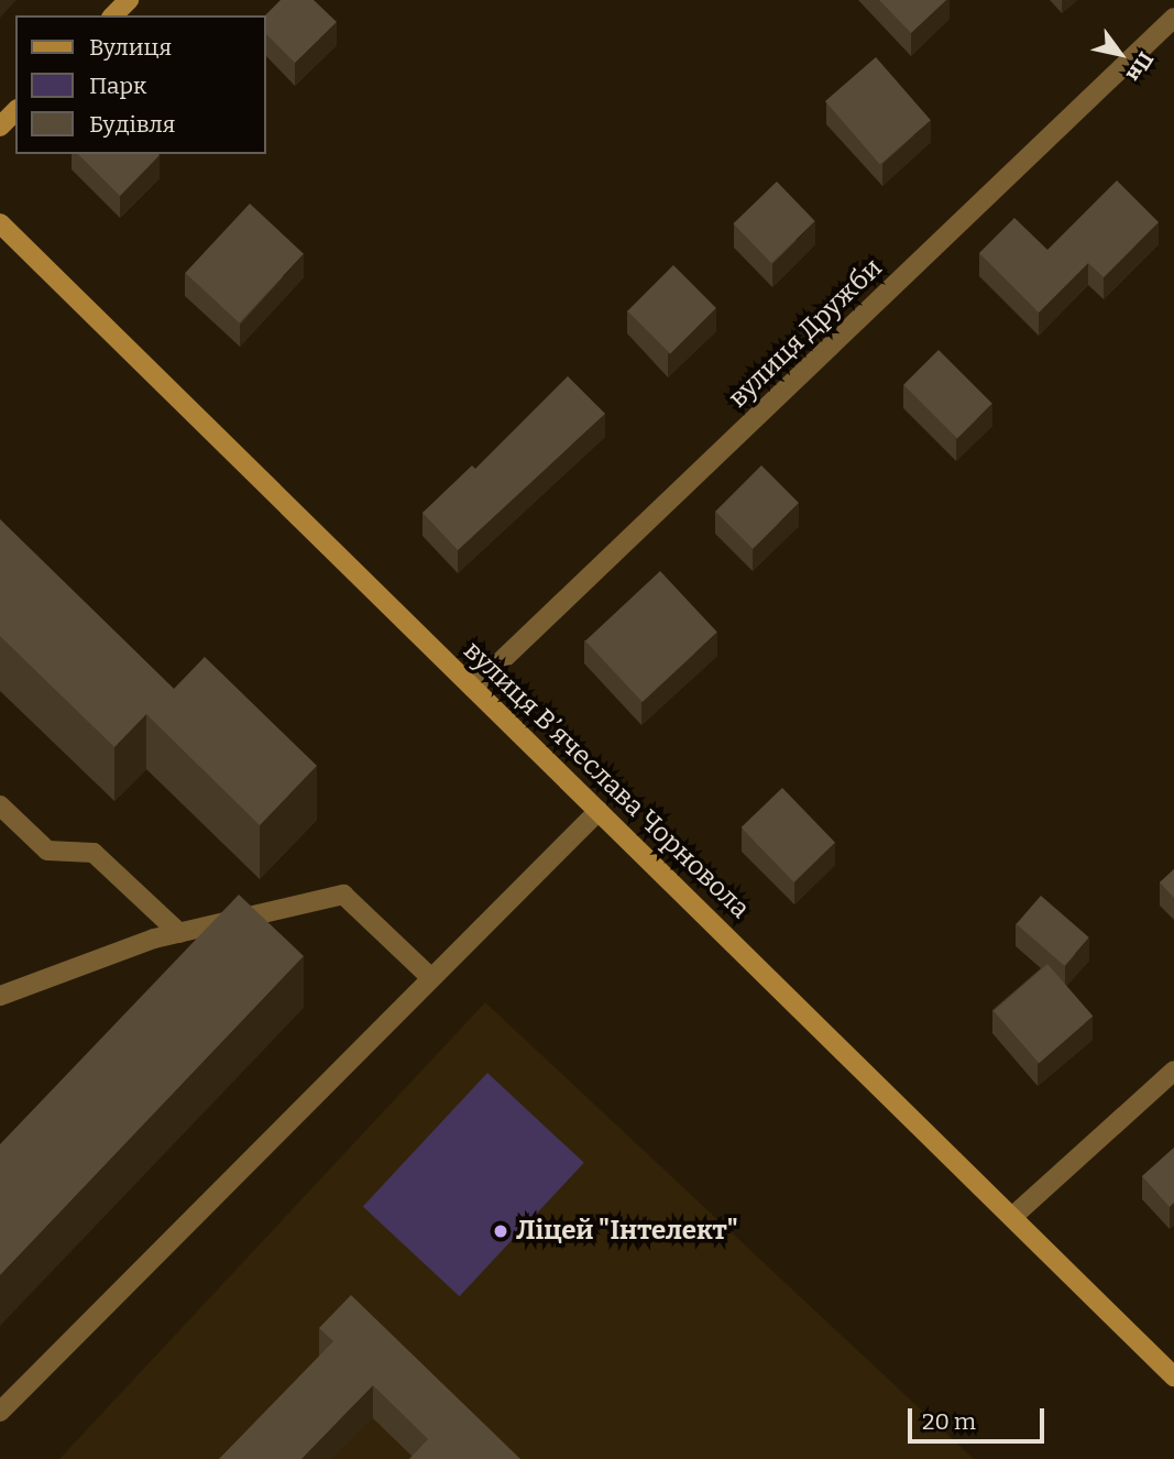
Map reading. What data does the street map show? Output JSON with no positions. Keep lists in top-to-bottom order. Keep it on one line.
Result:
{"streets":{"street":["вулиця Дружби","вулиця Вʼячеслава Чорновола"]},"crossings":[["вулиця Дружби","вулиця Вʼячеслава Чорновола"]],"places":["Ліцей \"Інтелект\""],"legend":["Вулиця","Парк","Будівля"],"scale_bar":"20 m","north":"bottom right"}
